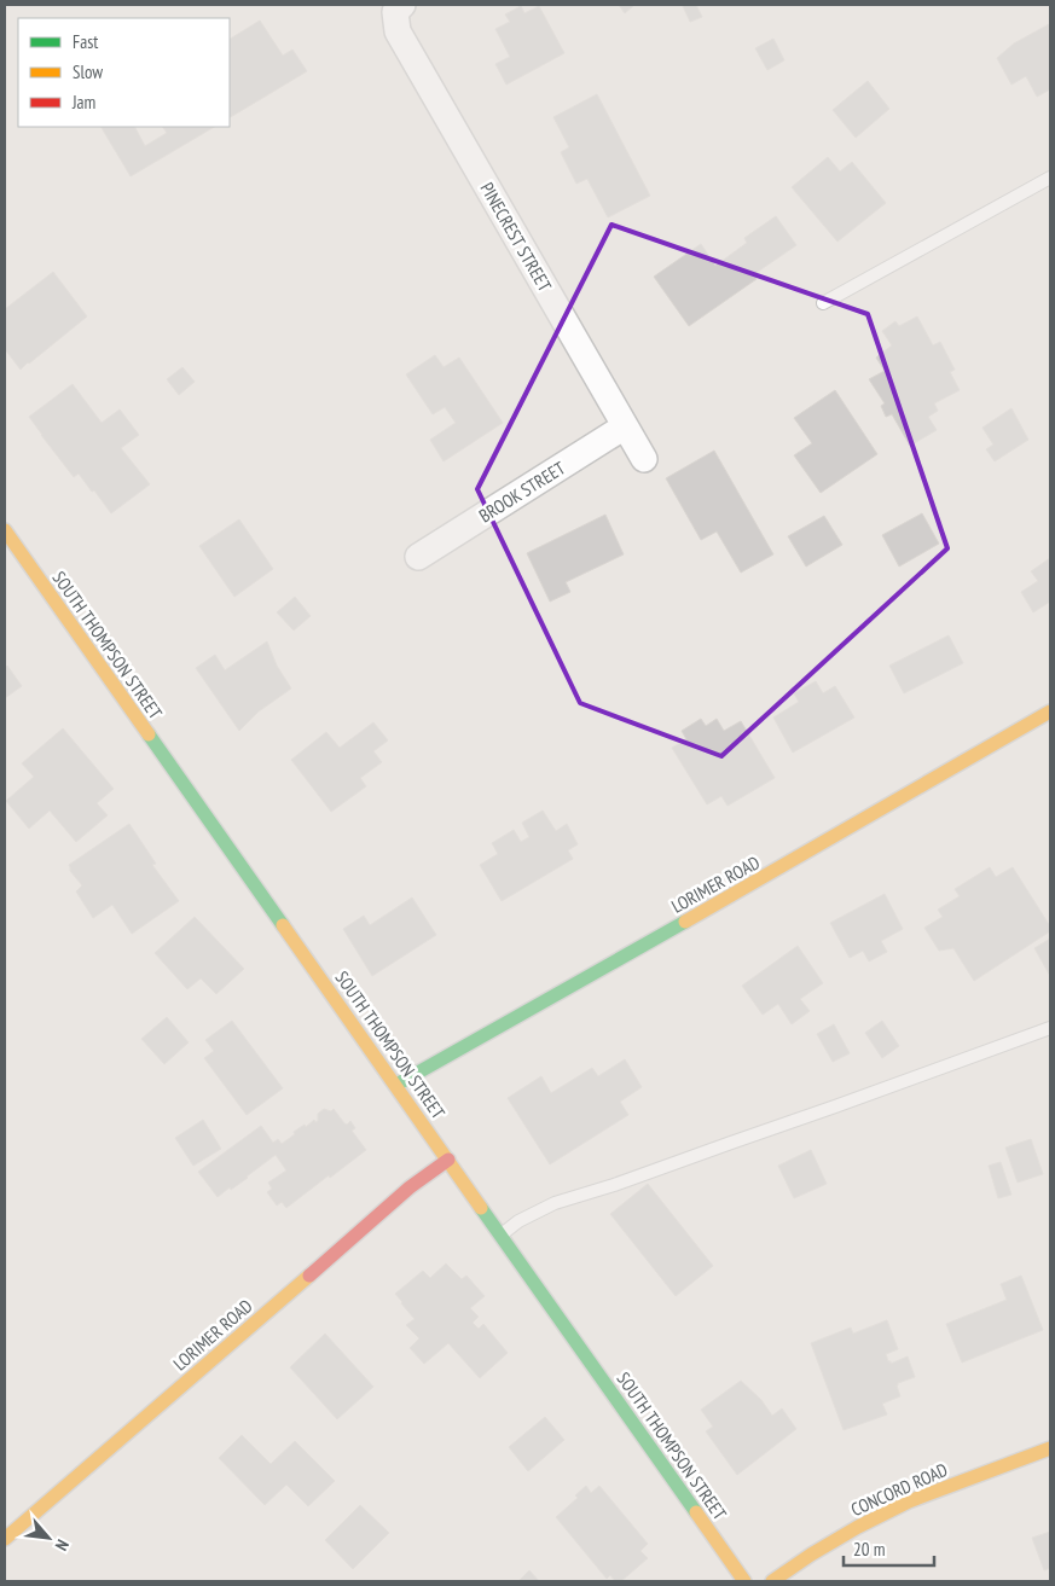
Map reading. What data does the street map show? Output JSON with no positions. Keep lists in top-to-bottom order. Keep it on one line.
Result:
{"streets":{"street":["PINECREST STREET","BROOK STREET","SOUTH THOMPSON STREET","LORIMER ROAD","CONCORD ROAD"]},"crossings":[["PINECREST STREET","BROOK STREET"],["SOUTH THOMPSON STREET","LORIMER ROAD"]],"legend":["Fast","Slow","Jam"],"scale_bar":"20 m","north":"bottom right"}
